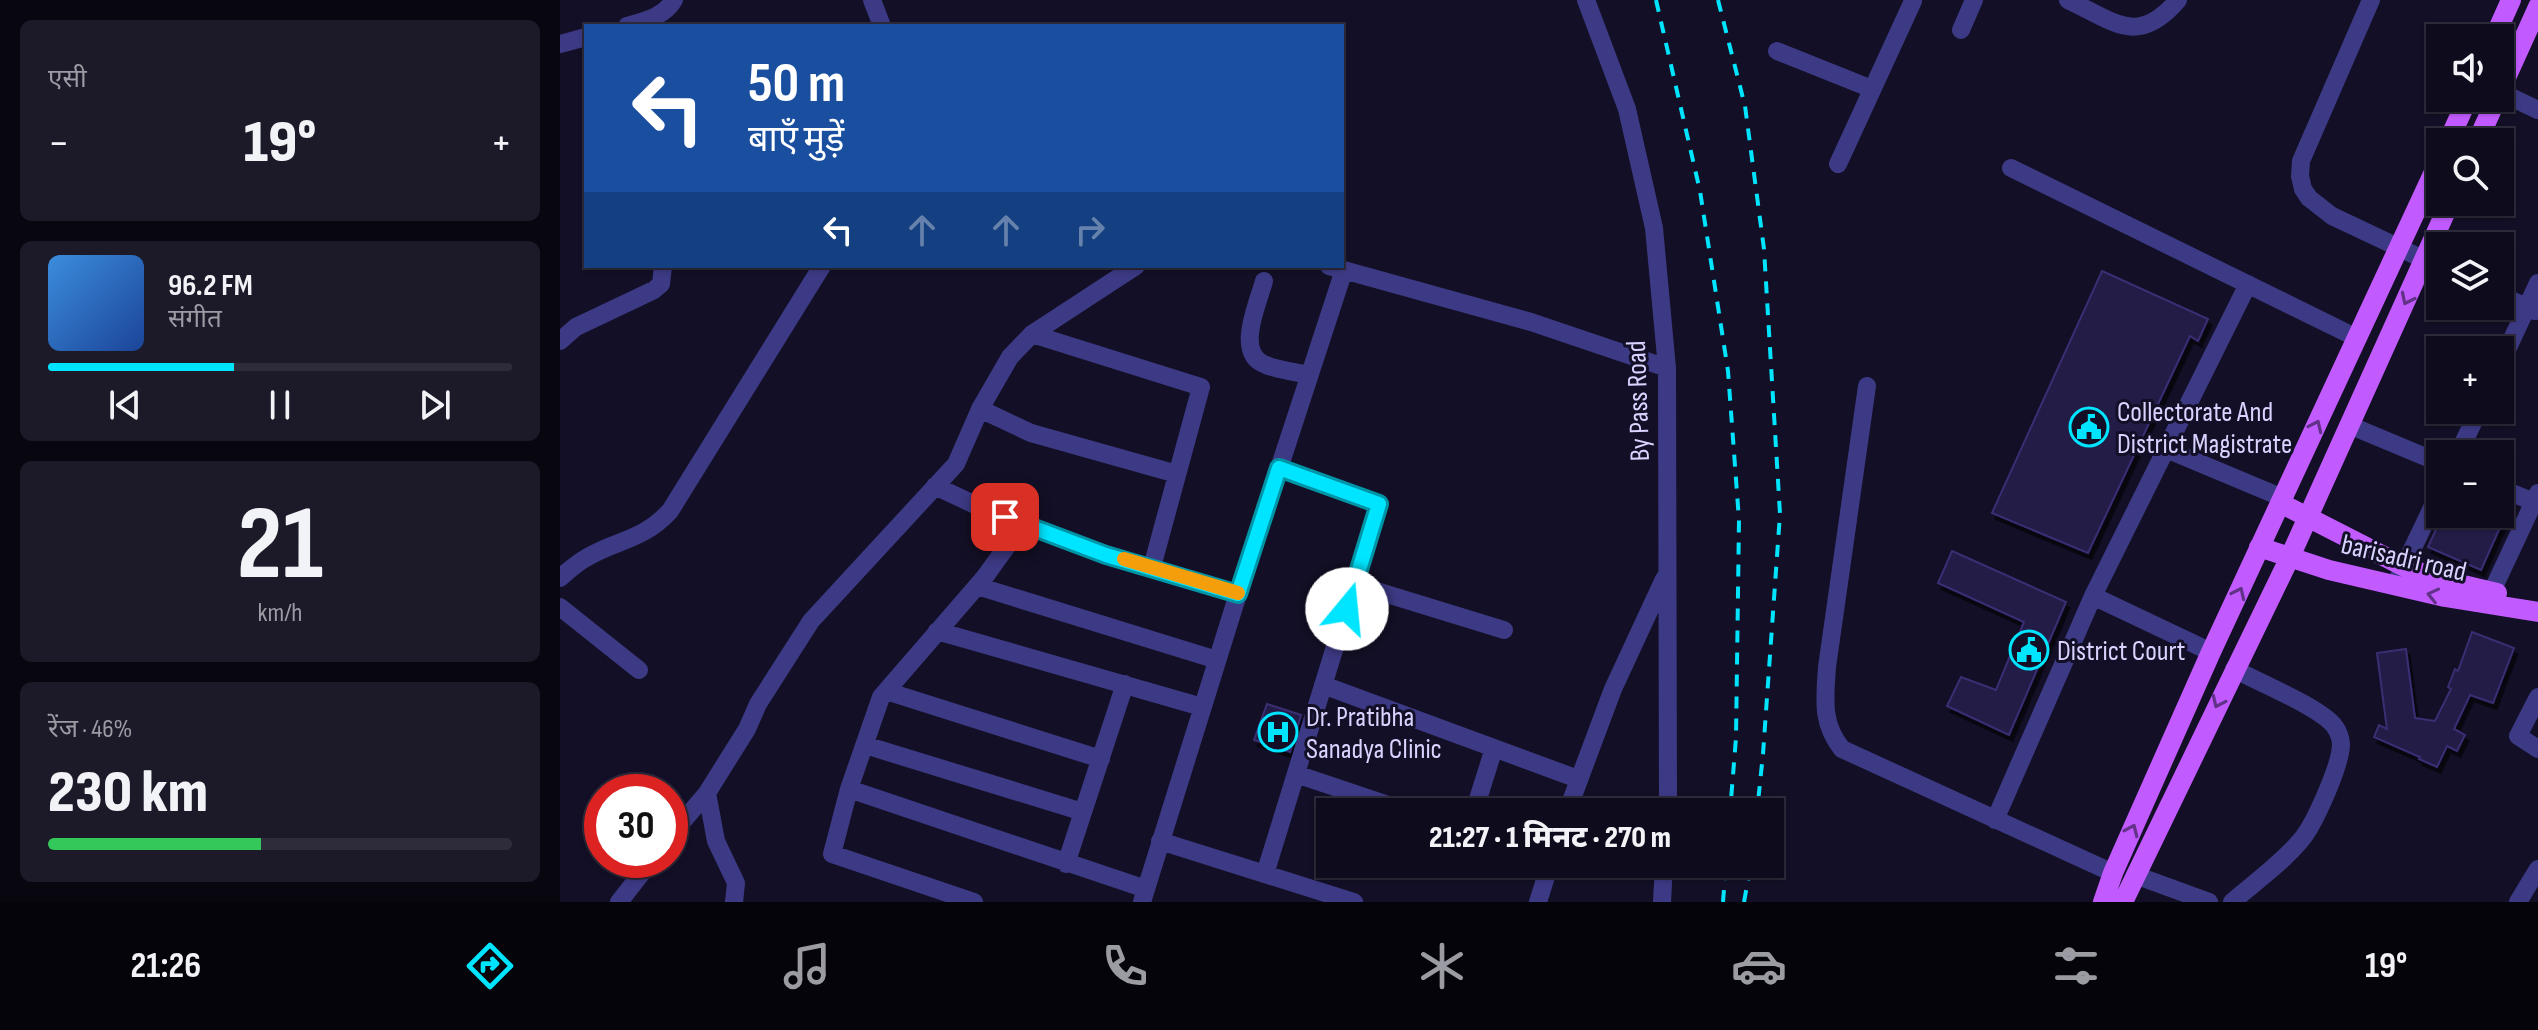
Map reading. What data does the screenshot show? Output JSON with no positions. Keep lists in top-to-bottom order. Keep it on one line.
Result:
{"streets":{"main road":["barisadri road"],"street":["By Pass Road"]},"places":{"public building":["Collectorate And District Magistrate","District Court"],"hospital":["Dr. Pratibha Sanadya Clinic"]},"page":{"tile":["एसी",["21","km/h"],["रेंज · 46%","230 km"]],"map_buttons":["+","−"],"turn":["50 m","बाएँ मुड़ें"],"heat":["−","19°","+"],"song":["96.2 FM","संगीत"],"limit":"30","trip":"21:27 · 1 मिनट · 270 m","tabs":["21:26","19°"]}}
